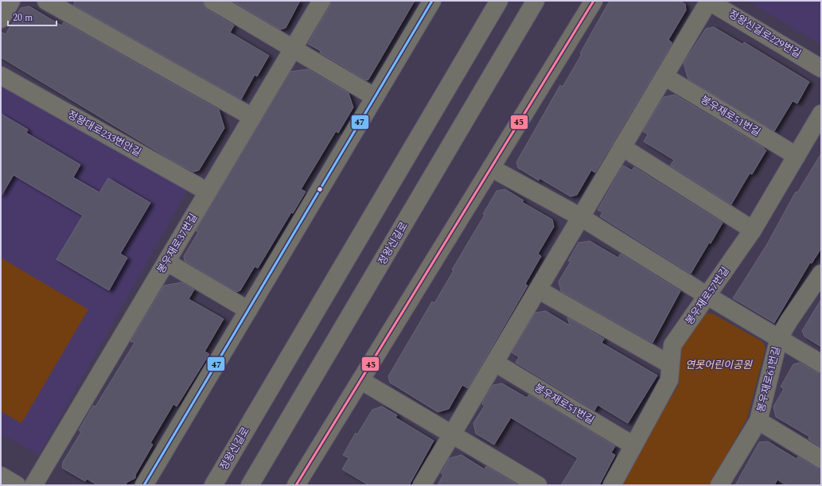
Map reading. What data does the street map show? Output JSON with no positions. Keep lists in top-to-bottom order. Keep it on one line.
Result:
{"streets":{"street":["정왕신길로229번길","봉우재로51번길","정왕대로233번안길","봉우재로37번길","정왕신길로","봉우재로57번길","봉우재로61번길"]},"crossings":[["봉우재로51번길","봉우재로57번길"],["정왕대로233번안길","봉우재로37번길"]],"parks":["연못어린이공원"],"lines":["transit line 47","transit line 45"],"scale_bar":"20 m"}
